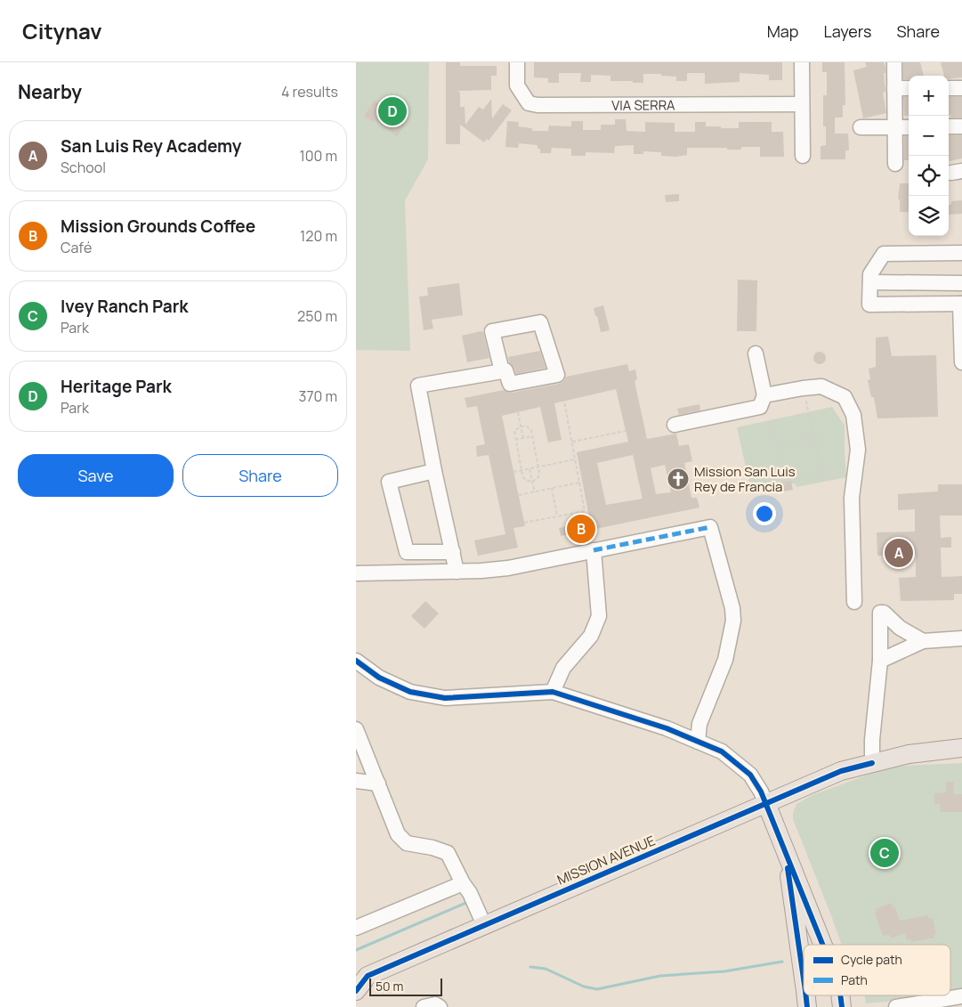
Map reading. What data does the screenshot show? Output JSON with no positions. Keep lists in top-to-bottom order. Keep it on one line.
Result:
{"streets":{"main road":["MISSION AVENUE"],"street":["VIA SERRA"]},"places":{"church":["Mission San Luis Rey de Francia"]},"legend":["Cycle path","Path"],"scale_bar":"50 m","page":{"header":"Citynav","nav":["Map","Layers","Share"],"heading":["Nearby","4 results"],"map_buttons":["+","−"],"pins":["D","B","A","C"],"list":[{"mark":"A","name":"San Luis Rey Academy","note":"School","value":"100 m"},{"mark":"B","name":"Mission Grounds Coffee","note":"Café","value":"120 m"},{"mark":"C","name":"Ivey Ranch Park","note":"Park","value":"250 m"},{"mark":"D","name":"Heritage Park","note":"Park","value":"370 m"}],"buttons":["Save","Share"],"scale":"50 m"}}
